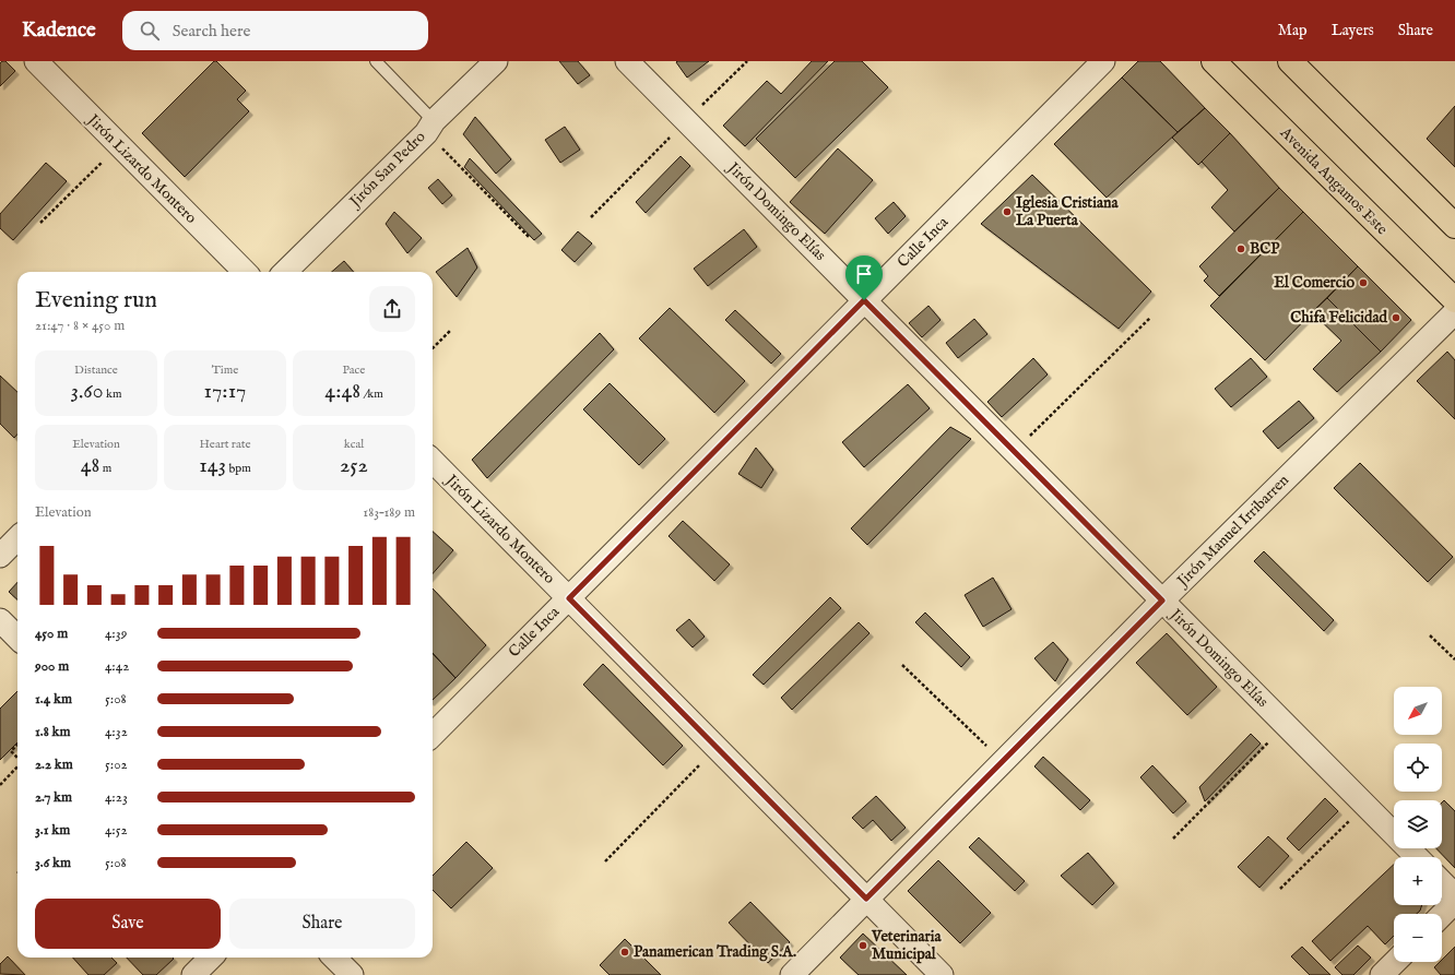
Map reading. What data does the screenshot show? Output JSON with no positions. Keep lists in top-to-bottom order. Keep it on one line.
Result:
{"streets":{"main road":["Avenida Angamos Este"],"street":["Jirón Lizardo Montero","Jirón San Pedro","Jirón Domingo Elías","Calle Inca","Jirón Manuel Irribarren"]},"crossings":[["Jirón Lizardo Montero","Calle Inca"],["Jirón Lizardo Montero","Jirón Manuel Irribarren"],["Jirón Domingo Elías","Calle Inca"],["Jirón Domingo Elías","Jirón Manuel Irribarren"]],"places":["Iglesia Cristiana La Puerta","BCP","El Comercio","Chifa Felicidad","Veterinaria Municipal","Panamerican Trading S.A."],"north":"bottom left","page":{"header":"Kadence","search":"Search here","nav":["Map","Layers","Share"],"heading":["Evening run","21:47 · 8 × 450 m"],"stats":[["Distance","3.60 km"],["Time","17:17"],["Pace","4:48 /km"],["Elevation","48 m"],["Heart rate","143 bpm"],["kcal","252"]],"chart":["Elevation","183–189 m"],"list":[{"name":"450 m","note":"4:39"},{"name":"900 m","note":"4:42"},{"name":"1.4 km","note":"5:08"},{"name":"1.8 km","note":"4:32"},{"name":"2.2 km","note":"5:02"},{"name":"2.7 km","note":"4:23"},{"name":"3.1 km","note":"4:52"},{"name":"3.6 km","note":"5:08"}],"map_buttons":["+","−"],"buttons":["Save","Share"]}}
